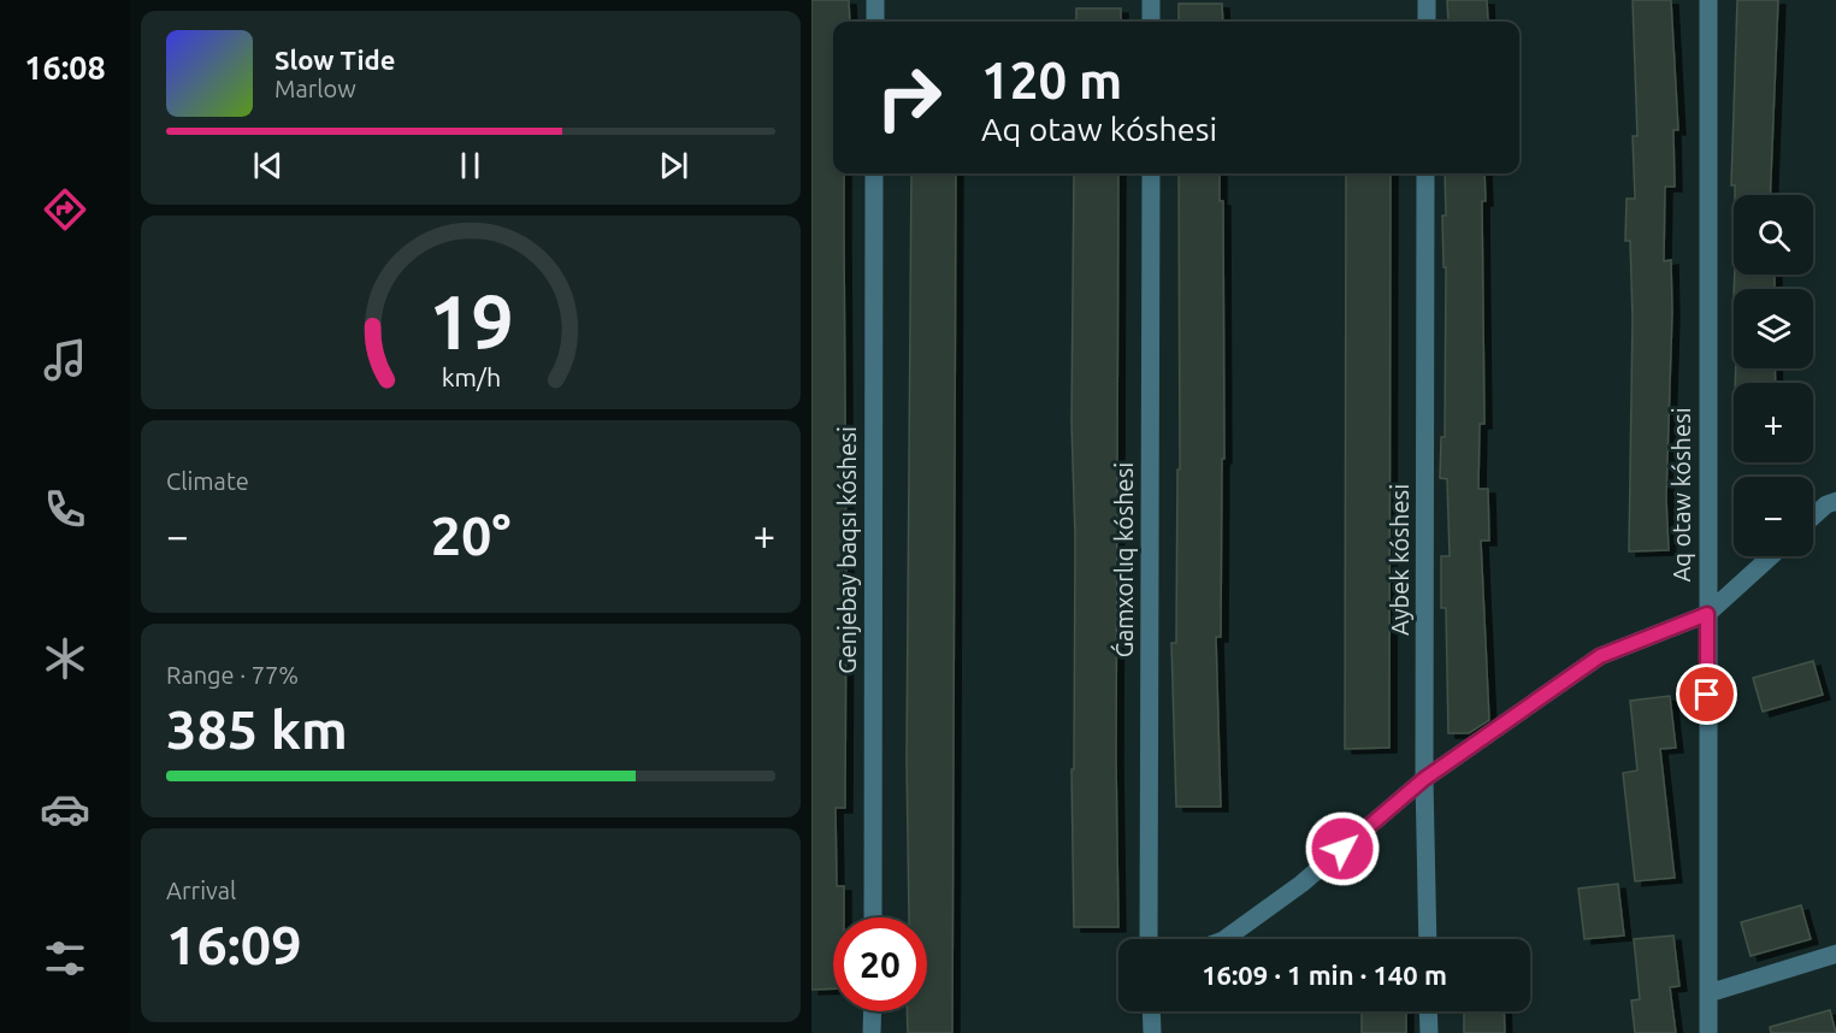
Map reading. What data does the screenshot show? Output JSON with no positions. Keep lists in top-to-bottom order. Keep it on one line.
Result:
{"streets":{"street":["Aq otaw kóshesi","Genjebay baqsı kóshesi","Ǵamxorlıq kóshesi","Aybek kóshesi"]},"page":{"tabs":"16:08","turn":["120 m","Aq otaw kóshesi"],"song":["Slow Tide","Marlow"],"map_buttons":["+","−"],"tile":["Climate",["Range · 77%","385 km"],["Arrival","16:09"]],"heat":["−","20°","+"],"limit":"20","trip":"16:09 · 1 min · 140 m","gauge":["19","km/h"]}}
